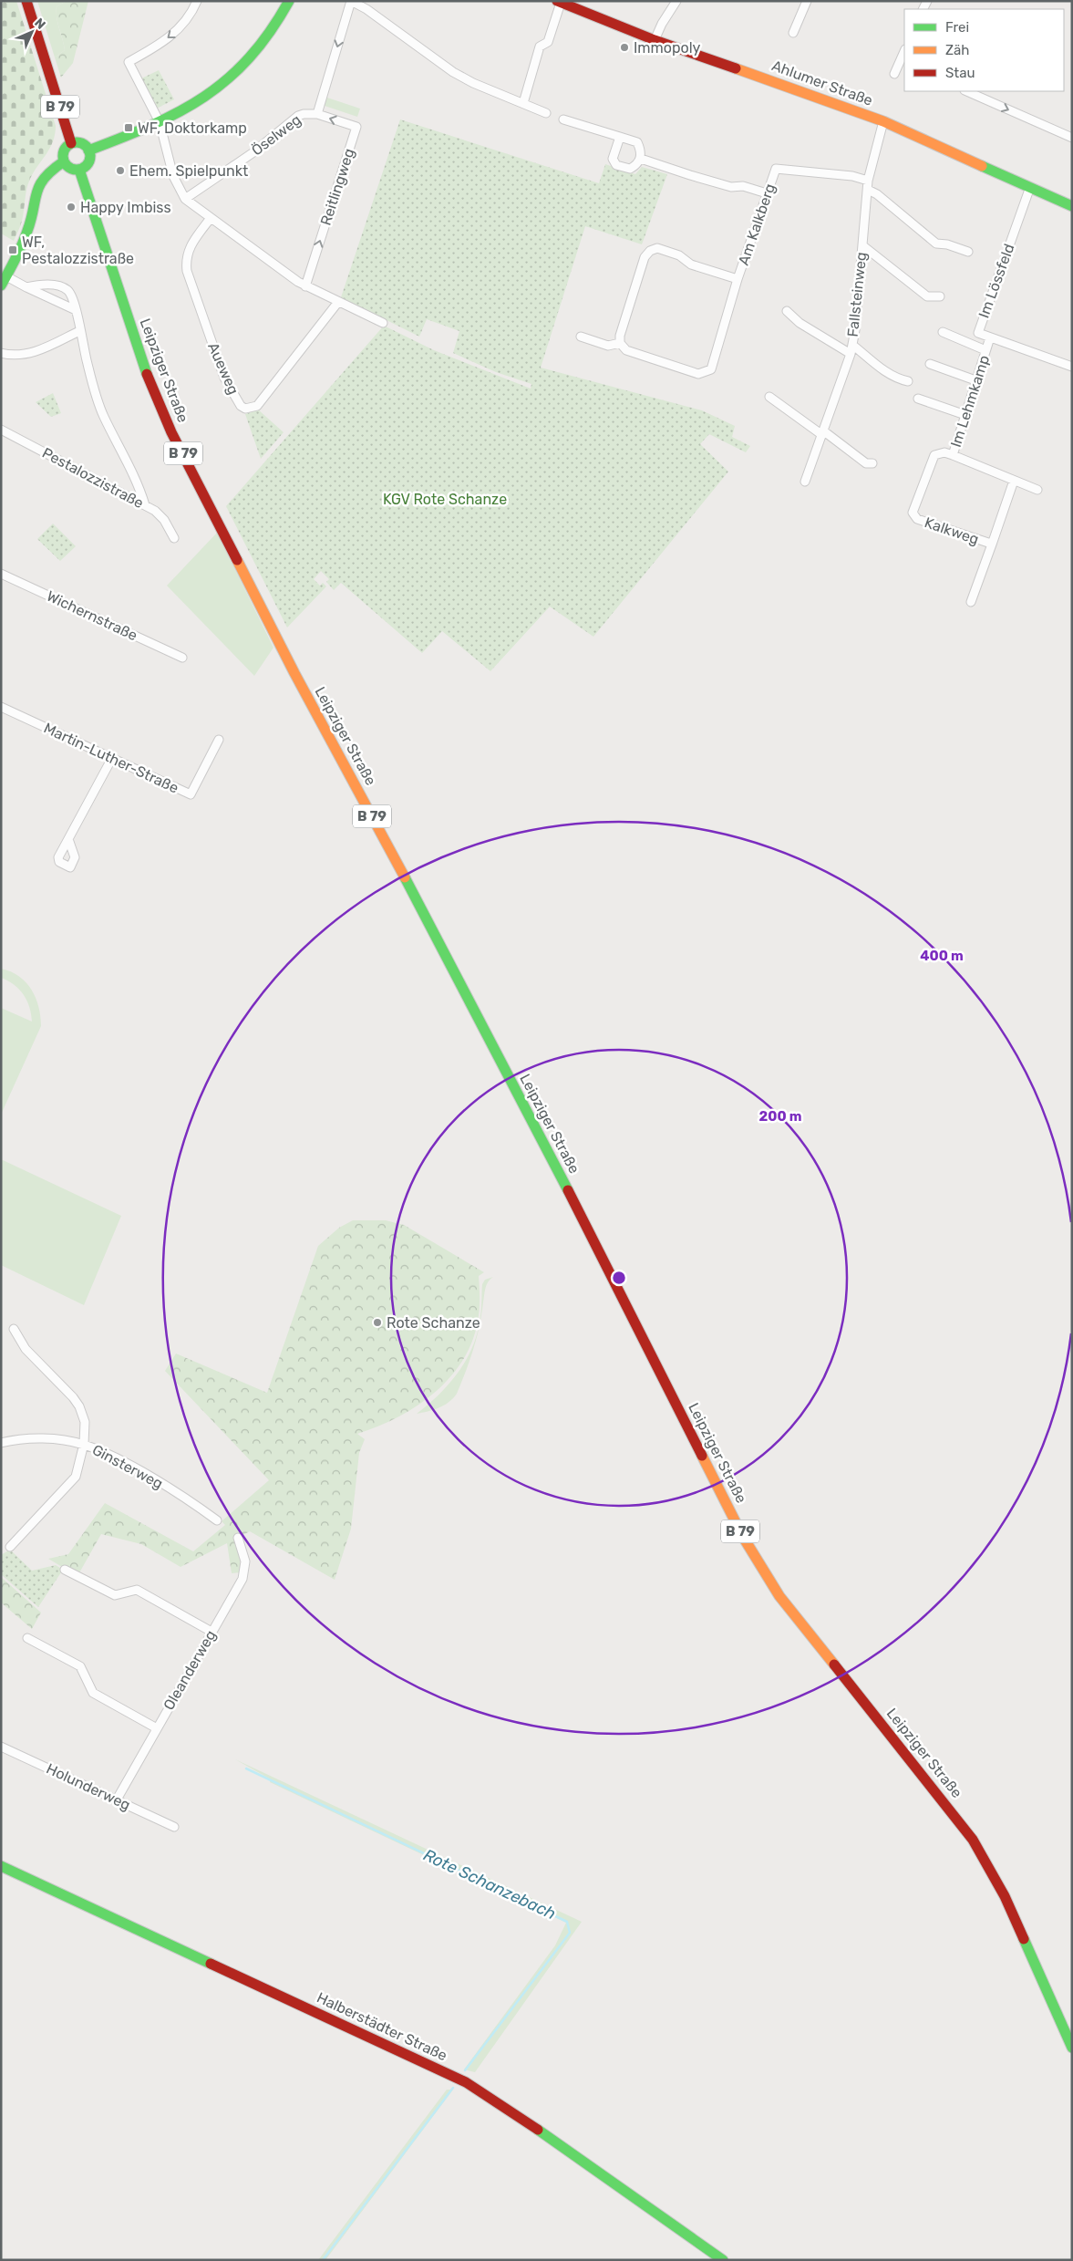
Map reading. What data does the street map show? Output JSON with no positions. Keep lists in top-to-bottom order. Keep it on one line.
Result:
{"streets":{"main road":["Ahlumer Straße","B 79","Leipziger Straße","Halberstädter Straße"],"street":["Öselweg","Reitlingweg","Am Kalkberg","Im Lössfeld","Fallsteinweg","Aueweg","Im Lehmkamp","Pestalozzistraße","Kalkweg","Wichernstraße","Martin-Luther-Straße","Ginsterweg","Oleanderweg","Holunderweg"]},"crossings":[["Ahlumer Straße","Im Lössfeld"],["Ahlumer Straße","Fallsteinweg"],["B 79","Leipziger Straße"],["Öselweg","Reitlingweg"],["Am Kalkberg","Fallsteinweg"],["Im Lössfeld","Im Lehmkamp"],["Im Lehmkamp","Kalkweg"],["Oleanderweg","Holunderweg"]],"one_way":["Öselweg","Reitlingweg"],"water":["Rote Schanzebach"],"parks":["KGV Rote Schanze"],"places":{"other":["Immopoly","Ehem. Spielpunkt","Happy Imbiss","Rote Schanze"],"transit":["WF, Doktorkamp","WF, Pestalozzistraße"]},"legend":["Frei","Zäh","Stau"],"north":"top right","rings":["400 m","200 m"]}
